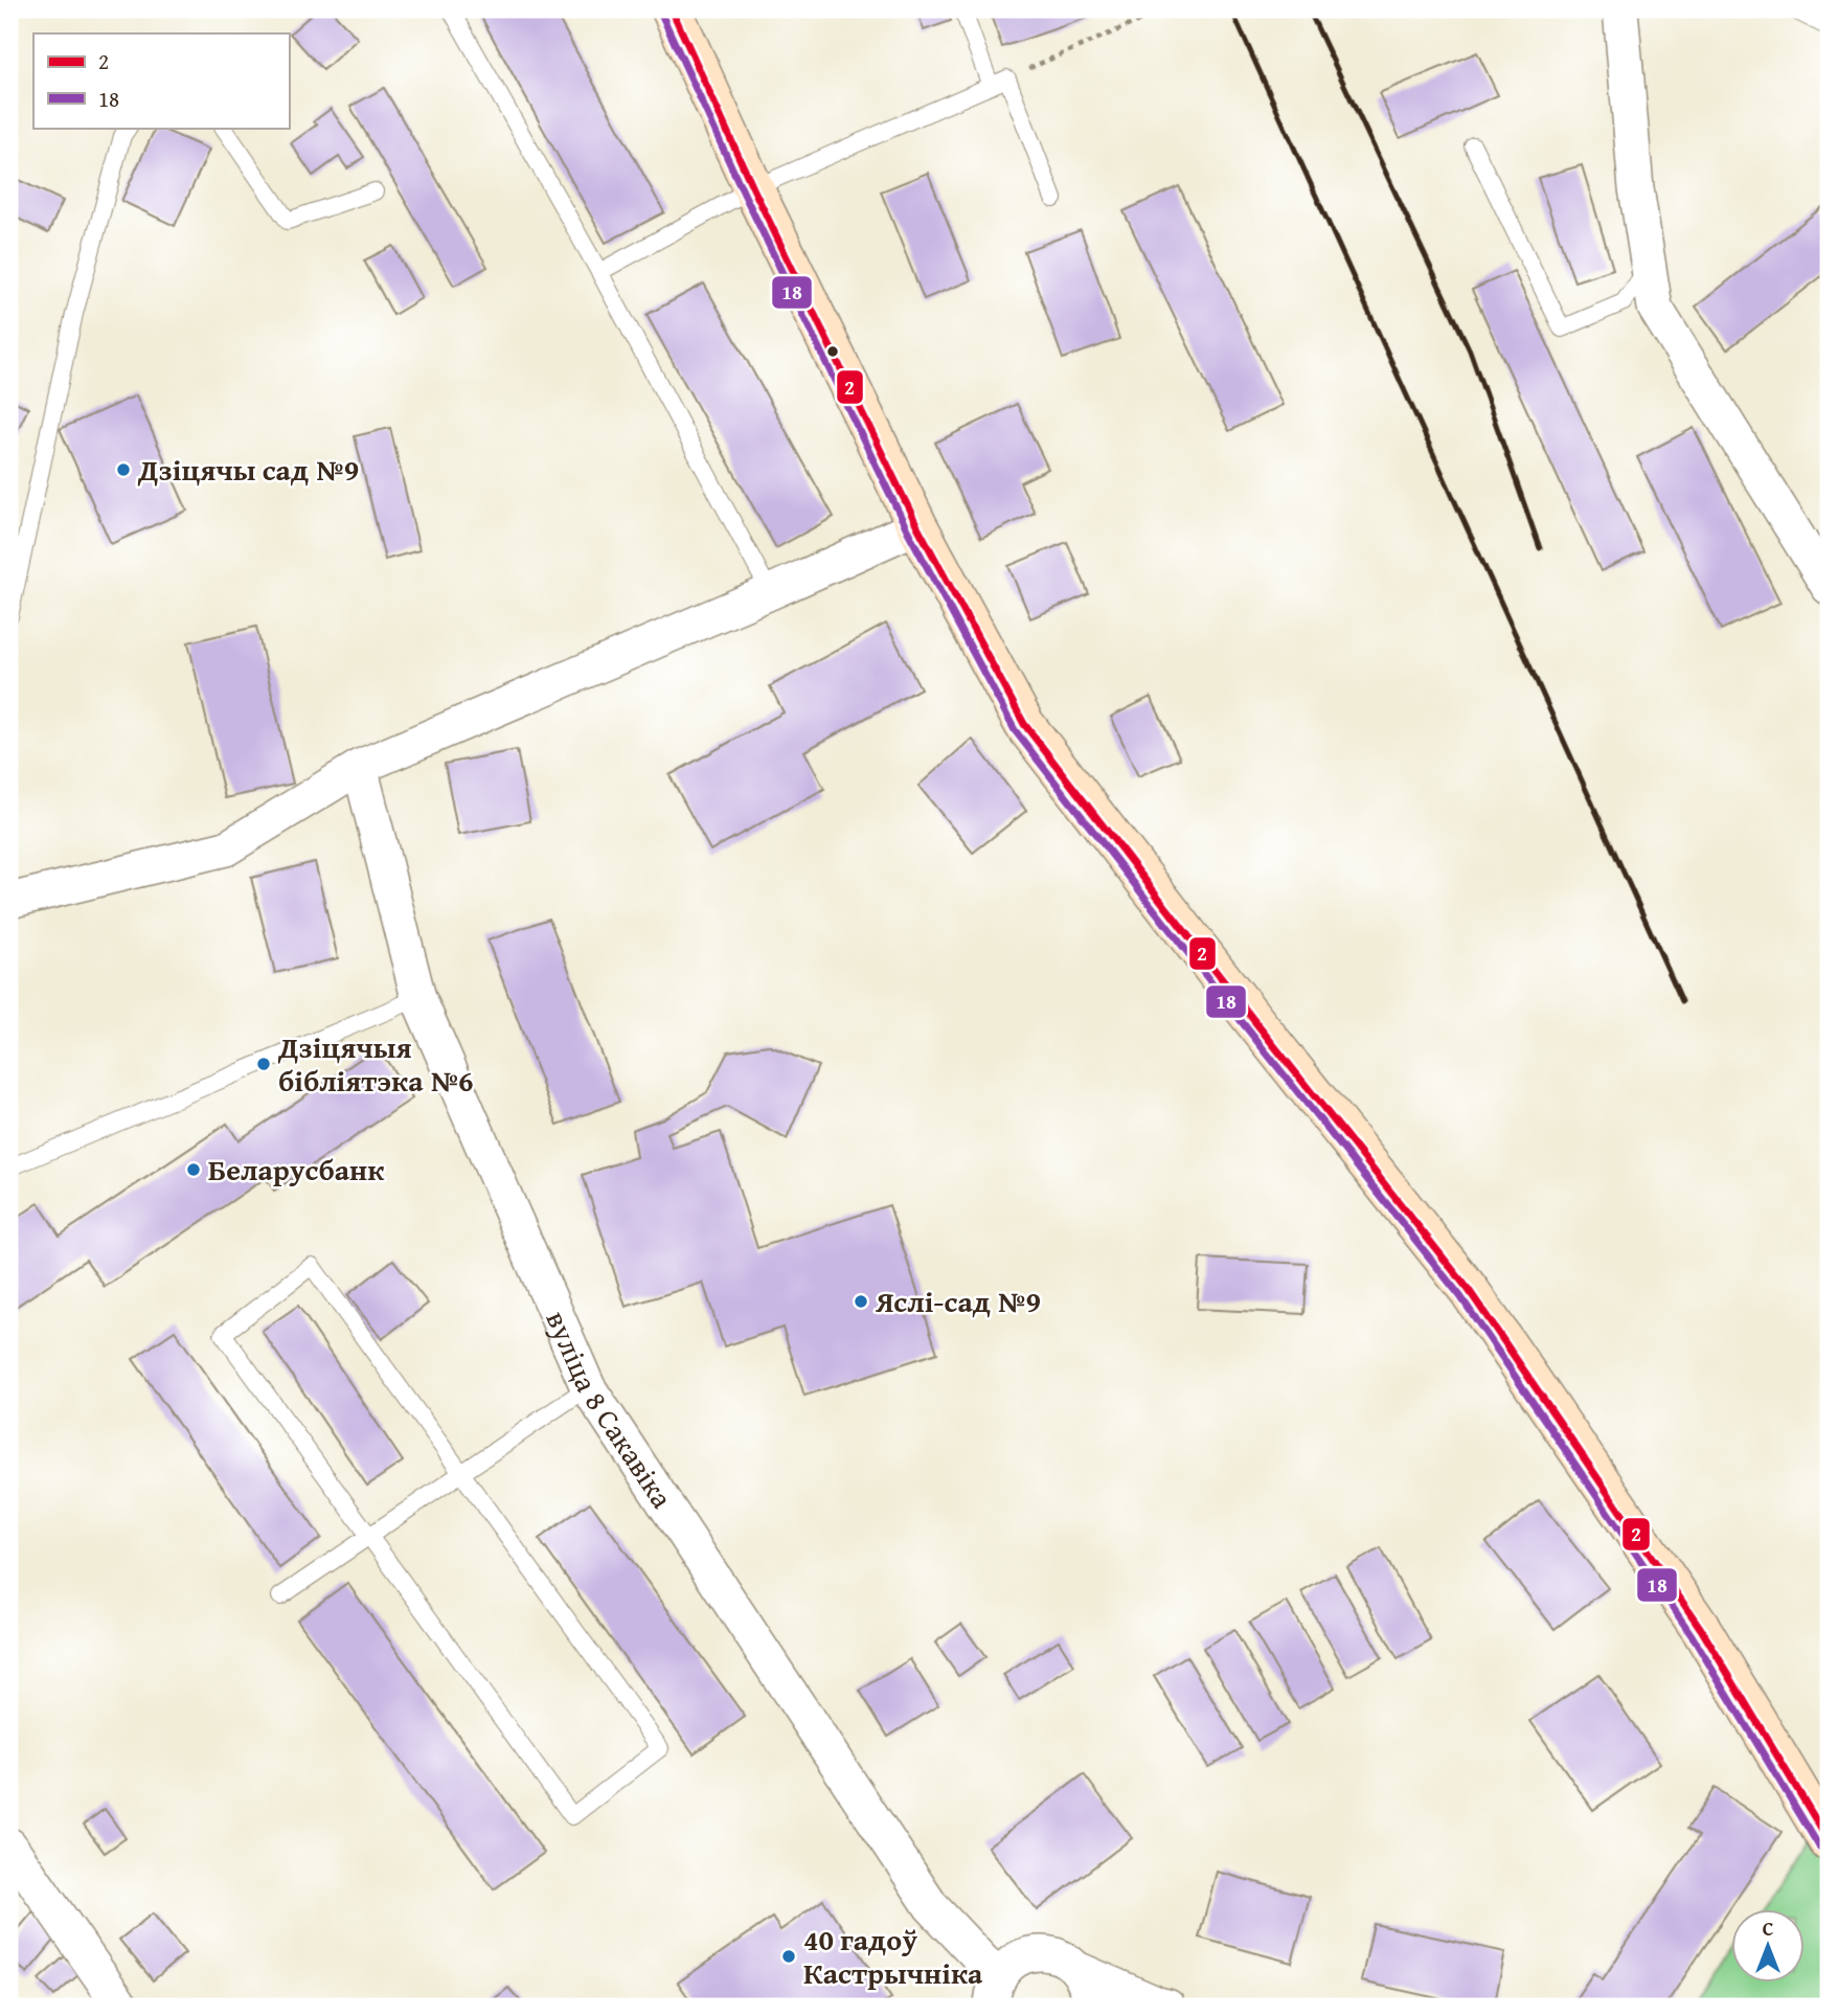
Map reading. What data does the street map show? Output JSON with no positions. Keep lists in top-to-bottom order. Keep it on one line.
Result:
{"streets":{"street":["вуліца 8 Сакавіка"]},"places":["Дзіцячы сад №9","Дзіцячыя бібліятэка №6","Беларусбанк","Яслі-сад №9","40 гадоў Кастрычніка"],"lines":["transit line 2","transit line 18"],"legend":["2","18"],"north":"top"}
